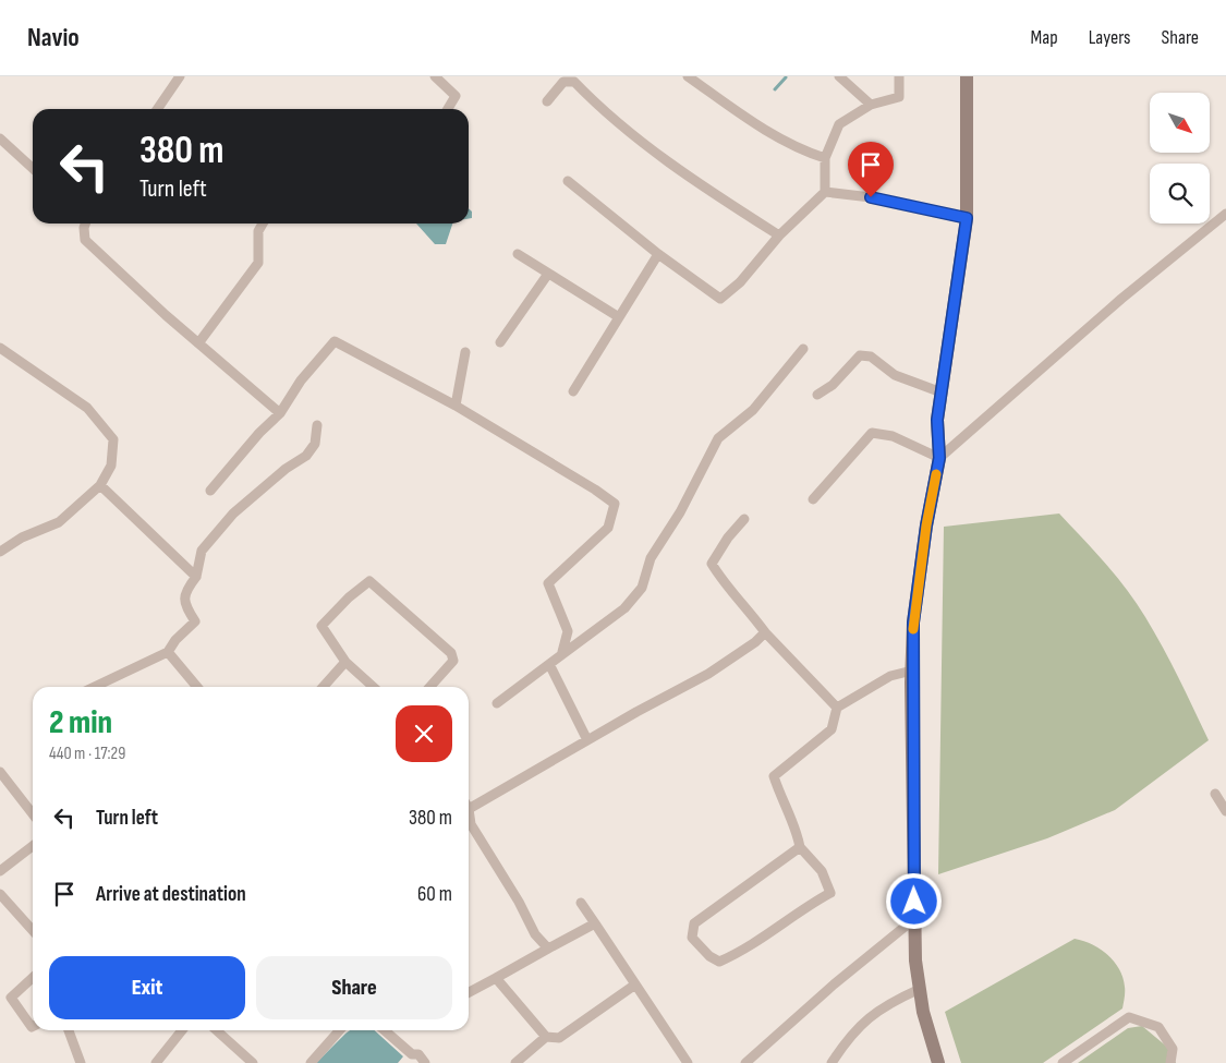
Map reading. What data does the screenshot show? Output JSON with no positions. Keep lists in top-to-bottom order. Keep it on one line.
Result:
{"north":"bottom right","page":{"header":"Navio","nav":["Map","Layers","Share"],"turn":["380 m","Turn left"],"heading":["2 min","440 m · 17:29"],"list":[{"name":"Turn left","value":"380 m"},{"name":"Arrive at destination","value":"60 m"}],"buttons":["Exit","Share"]}}
